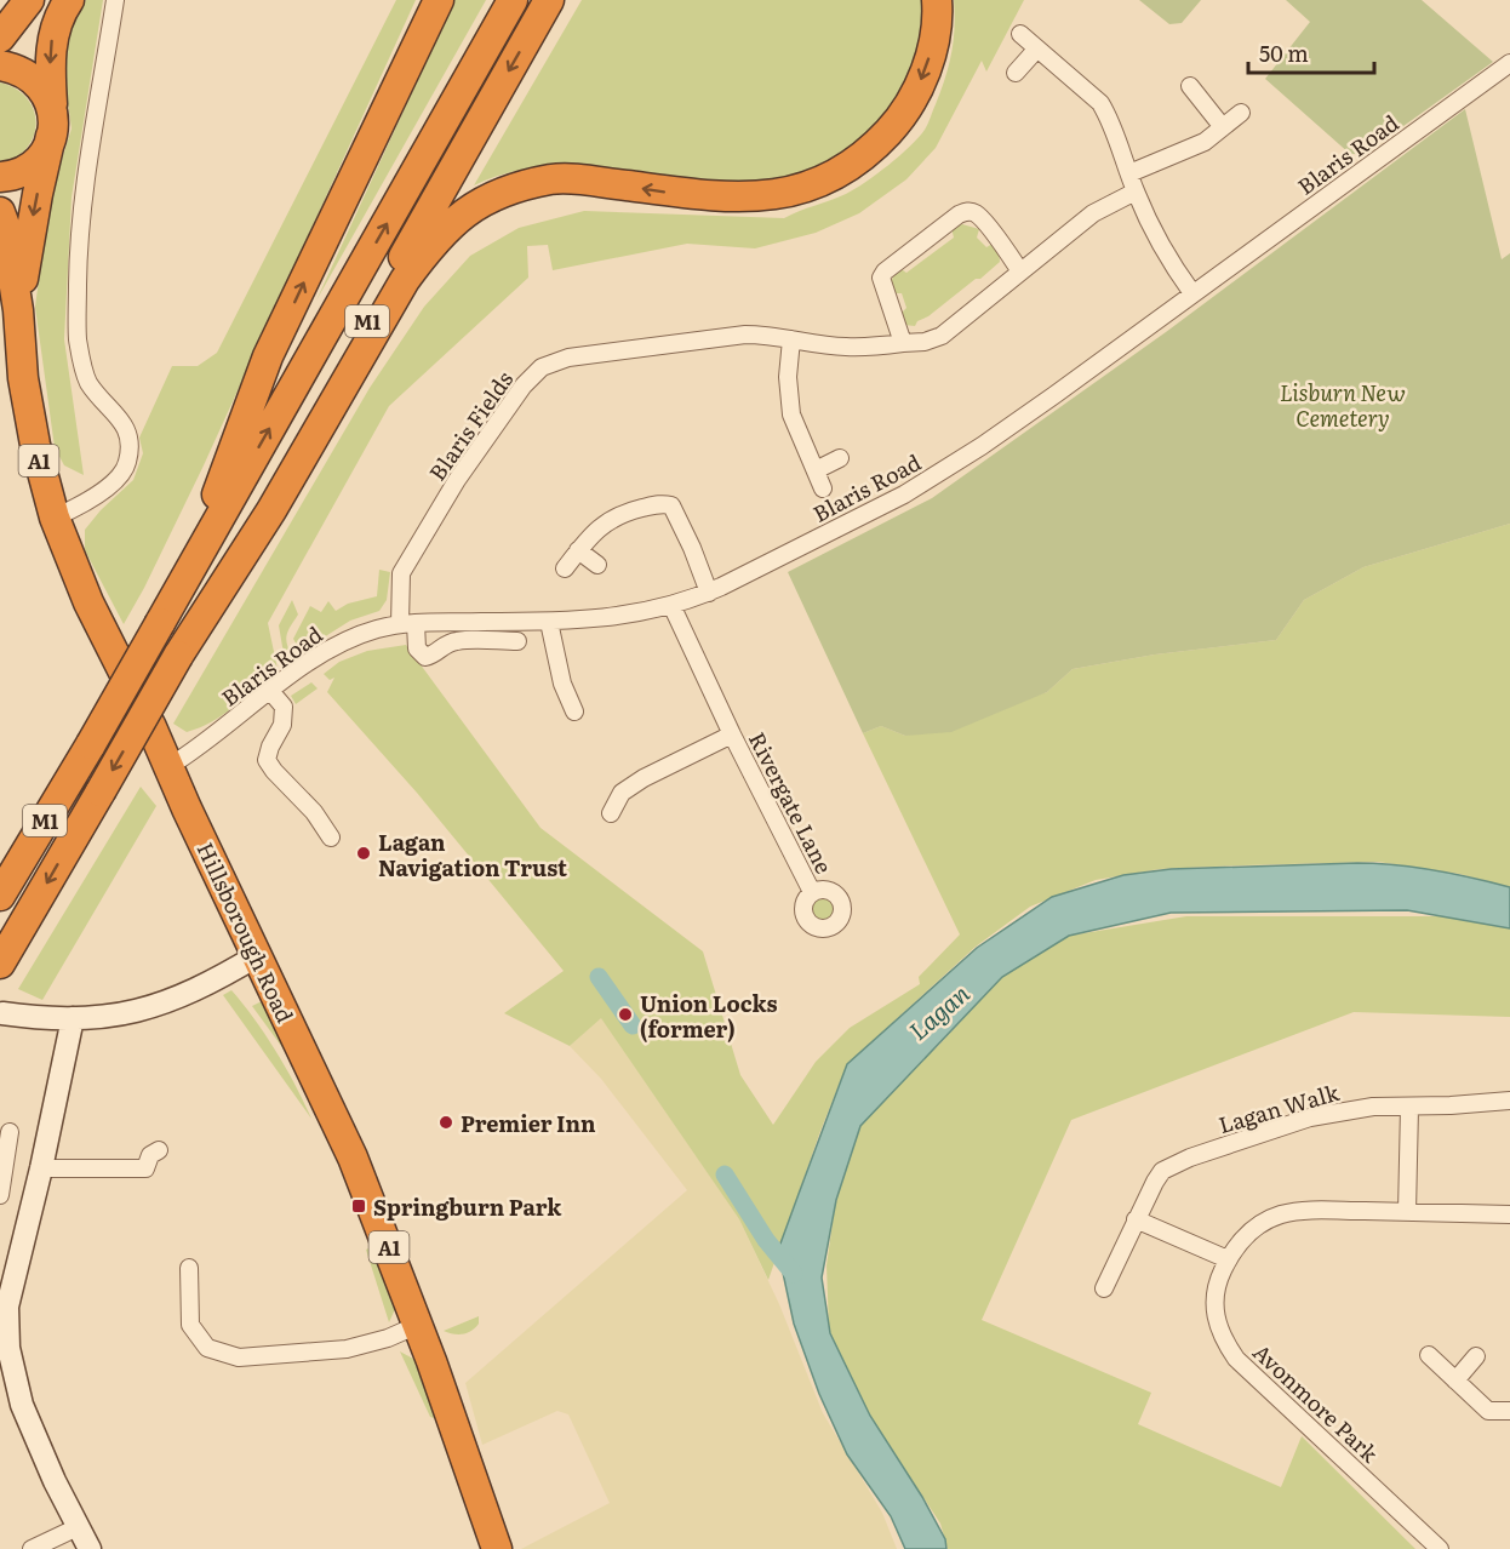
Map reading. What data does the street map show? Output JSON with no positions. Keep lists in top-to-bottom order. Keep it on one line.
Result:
{"streets":{"highway":["M1","A1","Hillsborough Road"],"street":["Blaris Road","Blaris Fields","Rivergate Lane","Lagan Walk","Avonmore Park"]},"crossings":[["Blaris Road","Blaris Fields"],["Blaris Road","Rivergate Lane"],["Blaris Road","Hillsborough Road"],["A1","Hillsborough Road"]],"water":["Lagan"],"parks":["Lisburn New Cemetery"],"places":{"other":["Lagan Navigation Trust","Union Locks (former)","Premier Inn"],"transit":["Springburn Park"]},"scale_bar":"50 m"}
